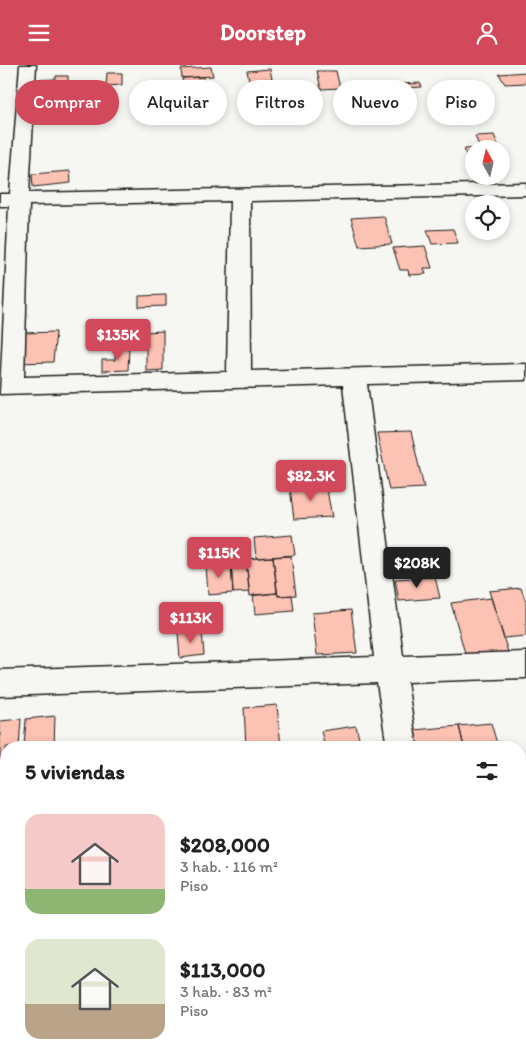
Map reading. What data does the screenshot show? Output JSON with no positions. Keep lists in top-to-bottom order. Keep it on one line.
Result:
{"north":"top","page":{"header":"Doorstep","chip":["Comprar","Alquilar","Filtros","Nuevo","Piso"],"price":["$135K","$82.3K","$115K","$208K","$113K"],"heading":"5 viviendas","list":[{"name":"$208,000","note":"3 hab. · 116 m² · Piso"},{"name":"$113,000","note":"3 hab. · 83 m² · Piso"}]}}
